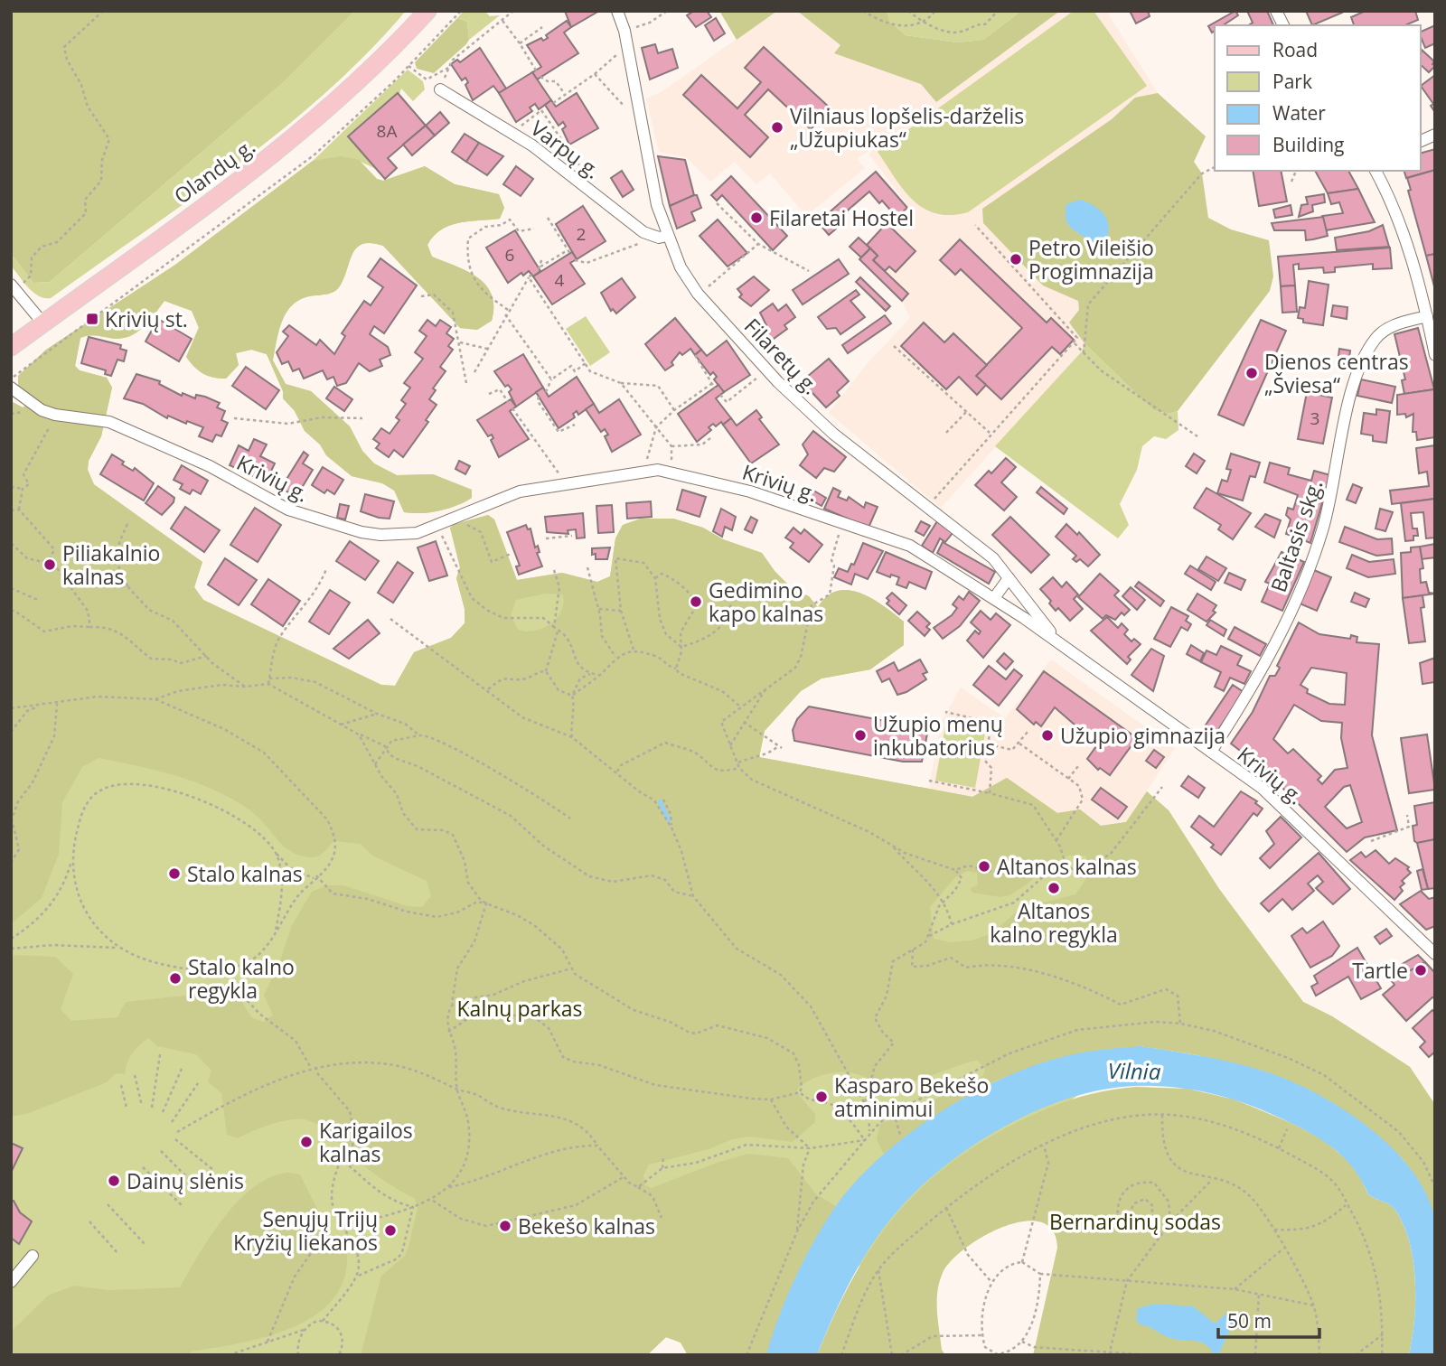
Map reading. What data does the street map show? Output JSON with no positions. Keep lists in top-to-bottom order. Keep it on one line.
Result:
{"streets":{"main road":["Olandų g."],"street":["Varpų g.","Filaretų g.","Krivių g.","Baltasis skg."]},"crossings":[["Filaretų g.","Krivių g."],["Krivių g.","Baltasis skg."]],"water":["Vilnia"],"parks":["Kalnų parkas","Bernardinų sodas"],"places":{"other":["Vilniaus lopšelis-darželis „Užupiukas“","Filaretai Hostel","Petro Vileišio Progimnazija","Dienos centras „Šviesa“","Piliakalnio kalnas","Gedimino kapo kalnas","Užupio menų inkubatorius","Užupio gimnazija","Altanos kalnas","Stalo kalnas","Altanos kalno regykla","Tartle","Stalo kalno regykla","Kasparo Bekešo atminimui","Karigailos kalnas","Dainų slėnis","Bekešo kalnas","Senųjų Trijų Kryžių liekanos"],"transit":["Krivių st."]},"house_numbers":["8A","2","6","4","3"],"legend":["Road","Park","Water","Building"],"scale_bar":"50 m"}
